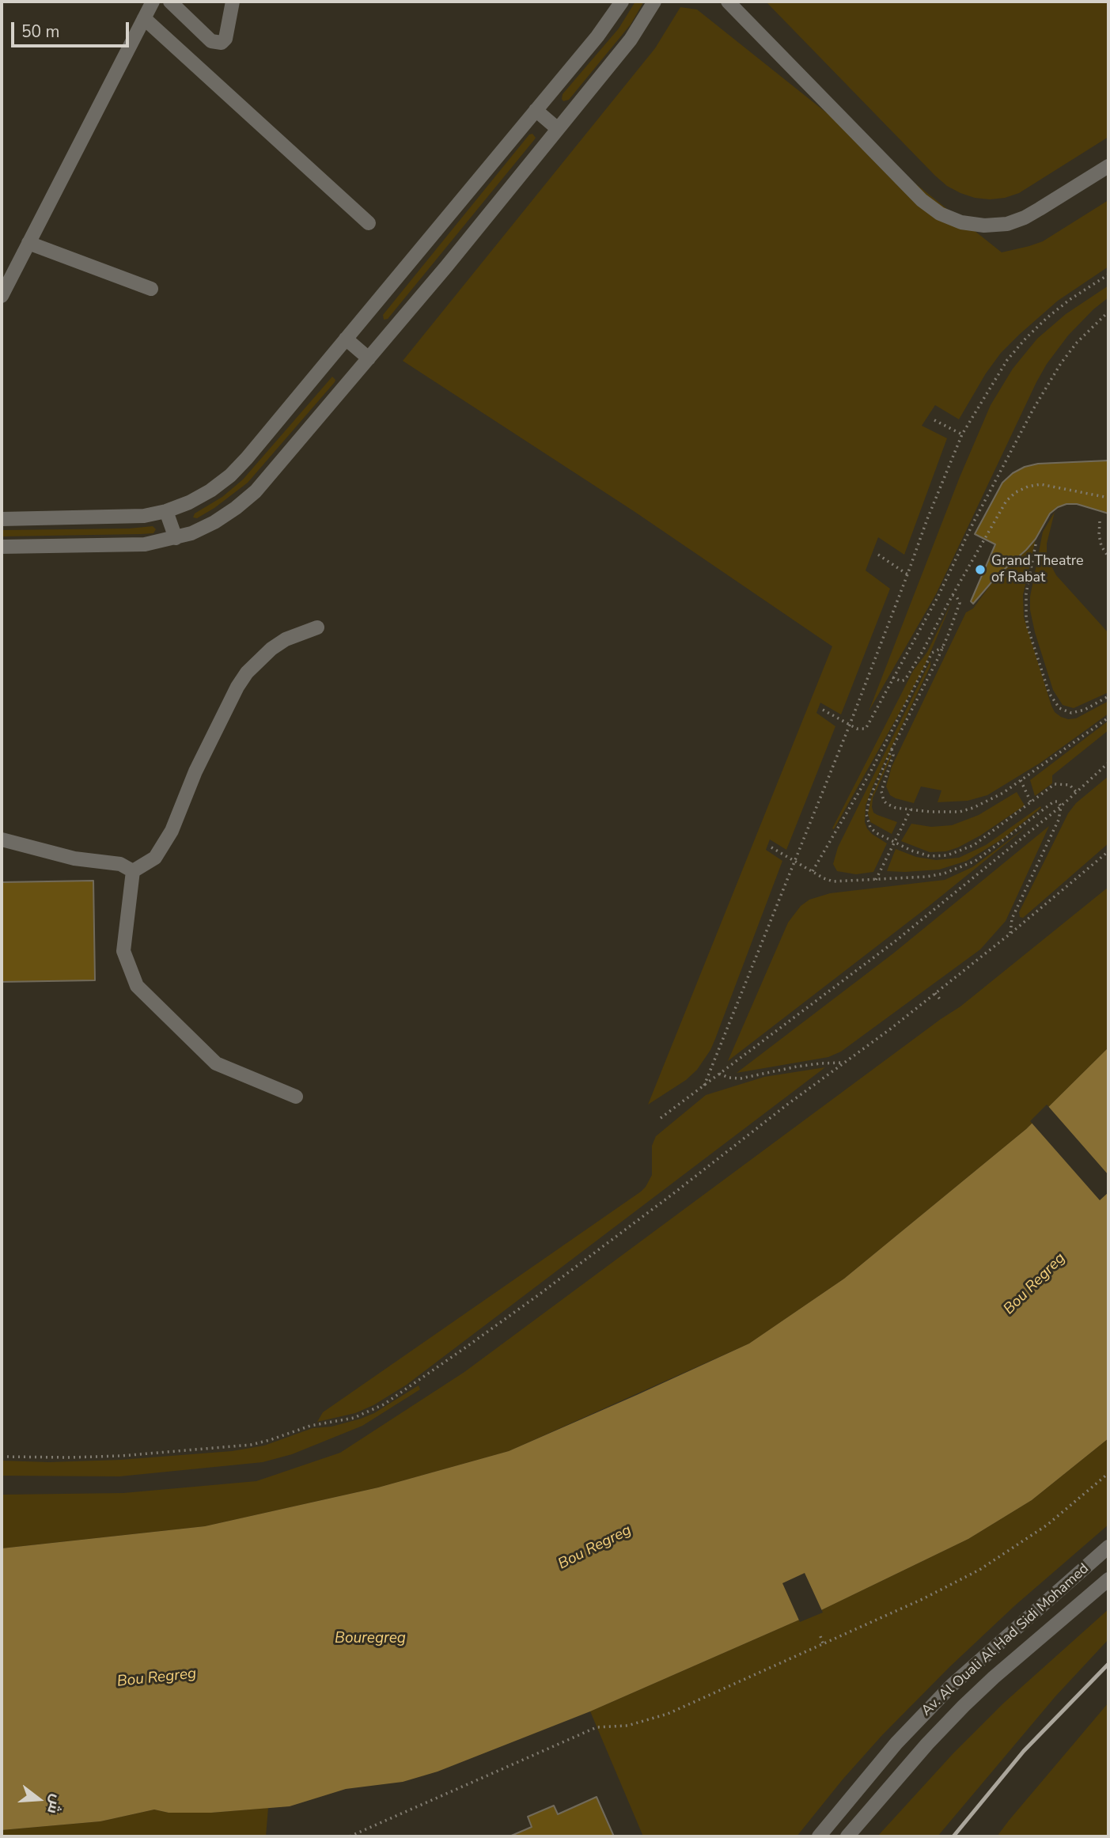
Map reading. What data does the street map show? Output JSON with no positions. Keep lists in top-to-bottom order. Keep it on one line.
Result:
{"streets":{"street":["Av. Al Ouali Al Had Sidi Mohamed"]},"water":["Bou Regreg","Bouregreg"],"places":["Grand Theatre of Rabat"],"scale_bar":"50 m","north":"right"}
